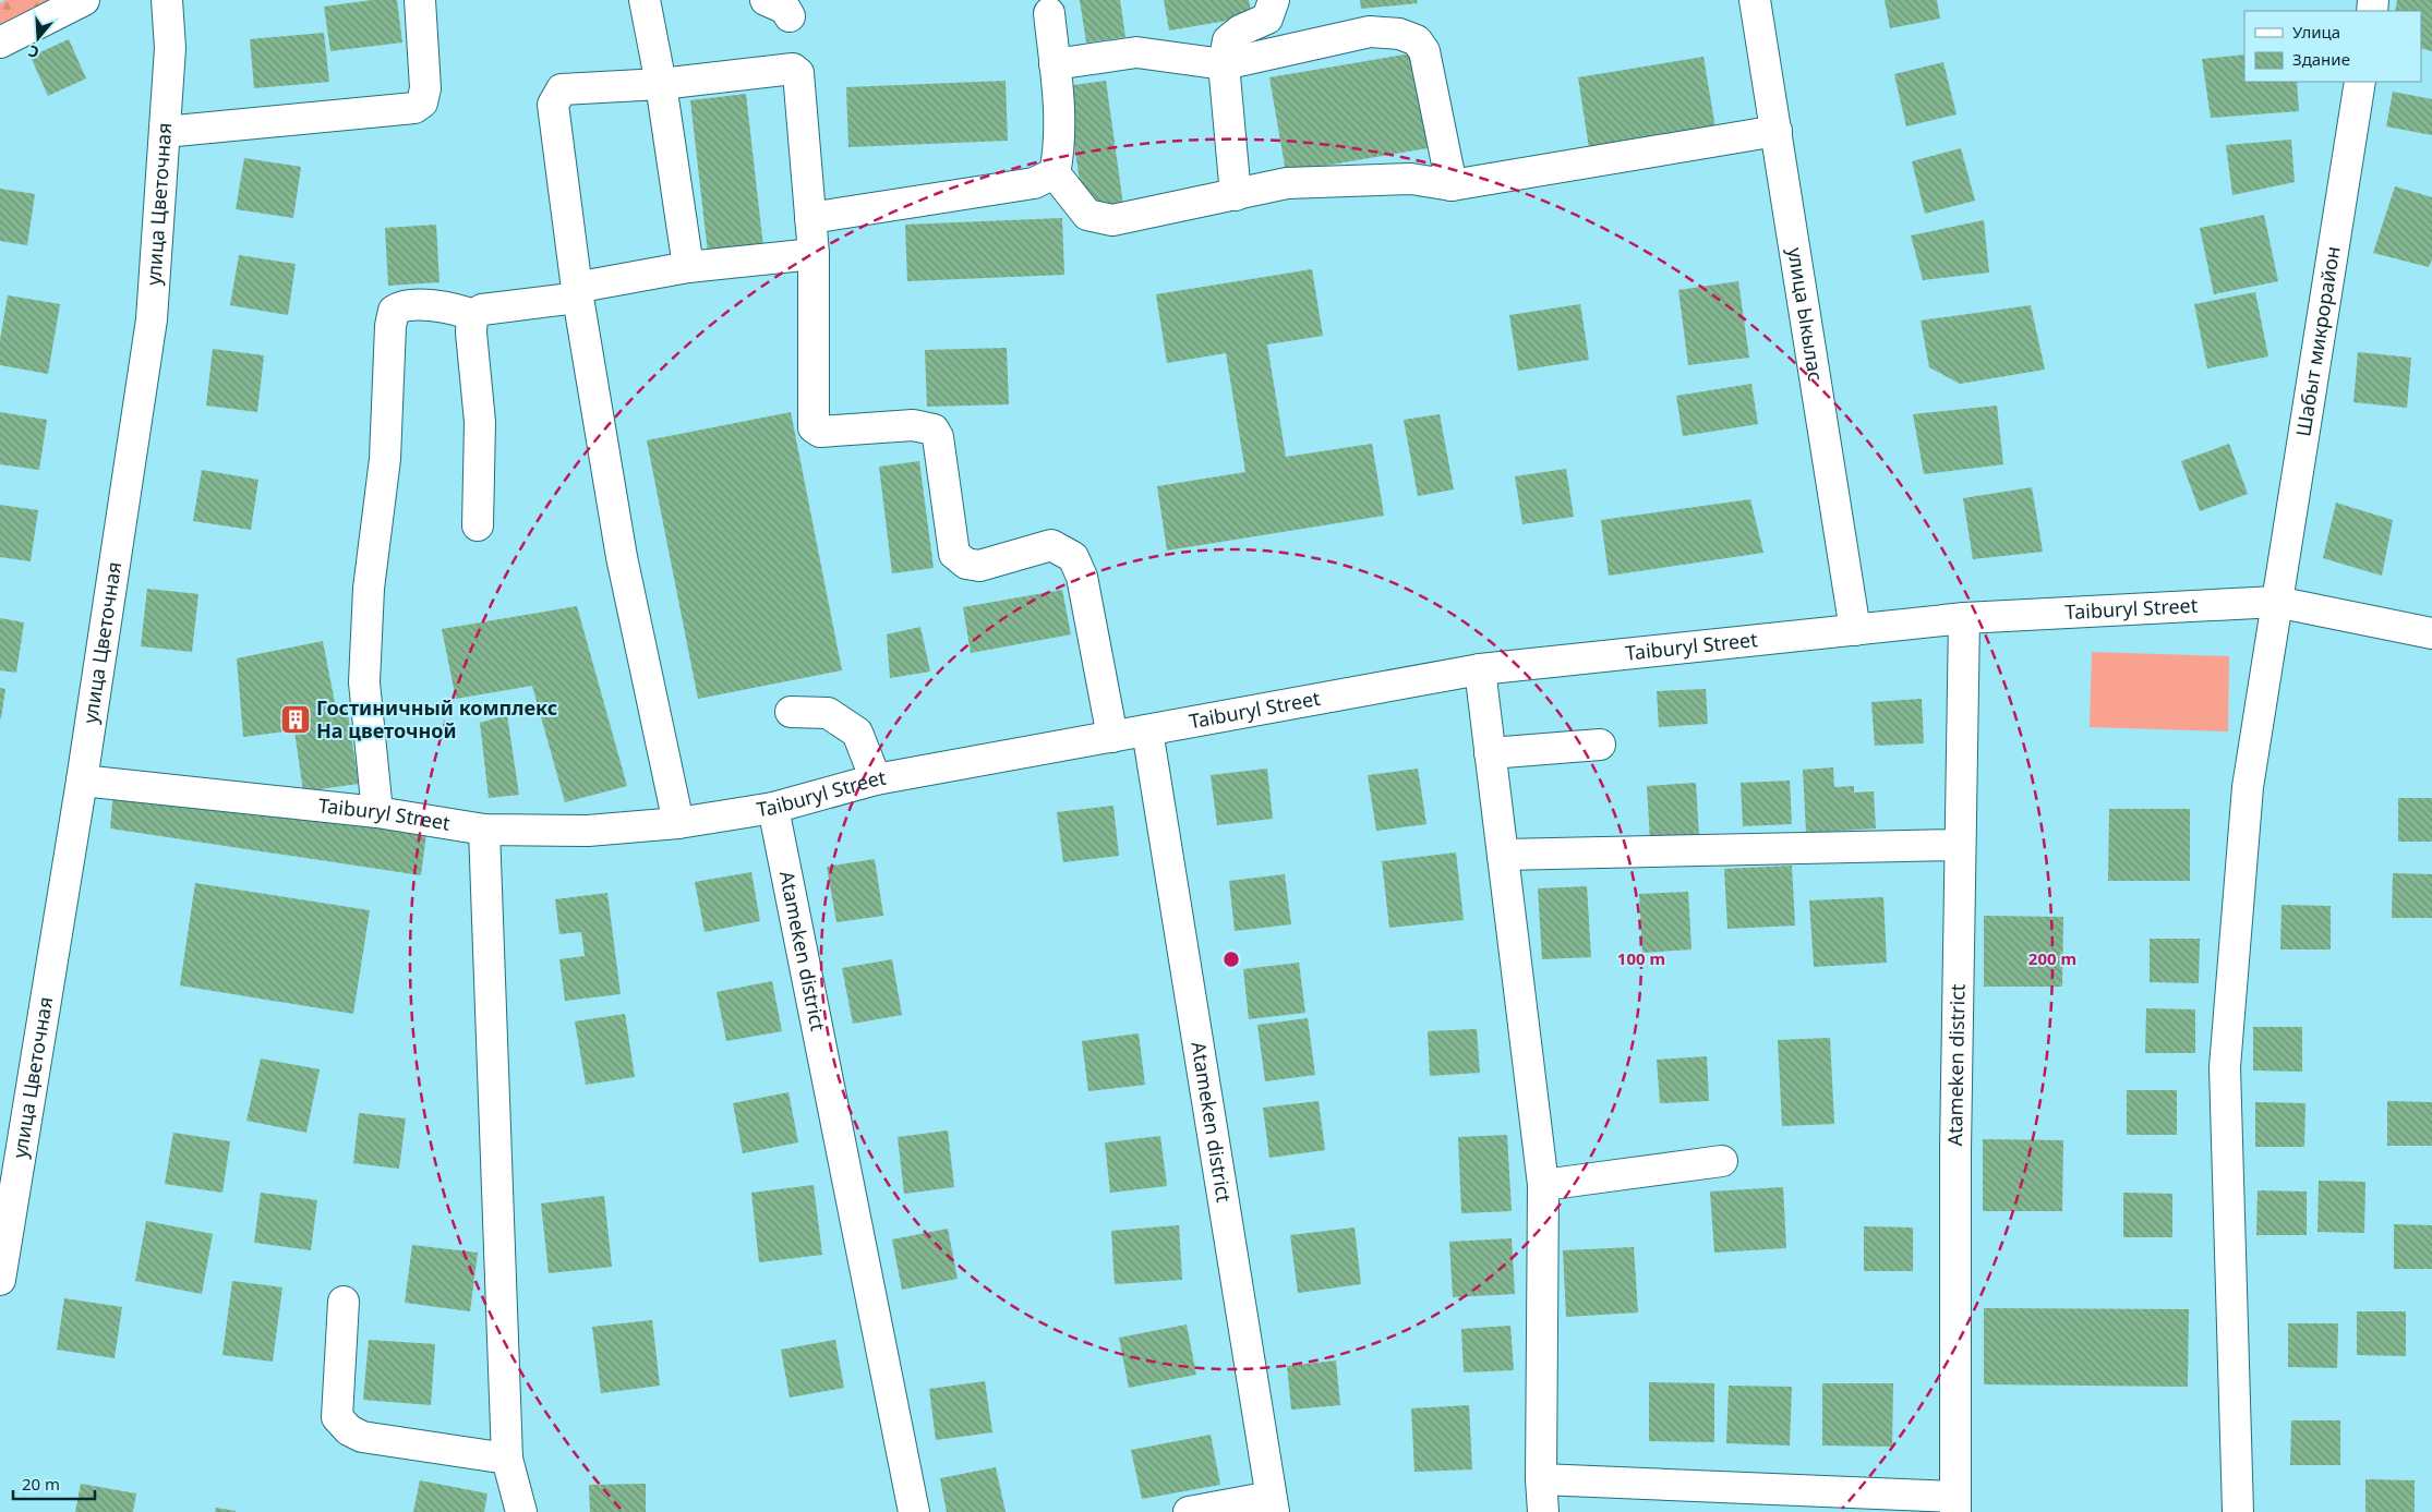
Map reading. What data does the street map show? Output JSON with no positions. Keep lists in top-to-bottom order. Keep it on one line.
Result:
{"streets":{"street":["улица Цветочная","улица Ыкылас","Шабыт микрорайон","Taiburyl Street","Atameken district"]},"crossings":[["улица Цветочная","Taiburyl Street"],["улица Ыкылас","Taiburyl Street"],["Шабыт микрорайон","Taiburyl Street"],["Taiburyl Street","Atameken district"]],"places":{"building":["Гостиничный комплекс На цветочной"]},"legend":["Улица","Здание"],"scale_bar":"20 m","north":"bottom","rings":["100 m","200 m"]}
